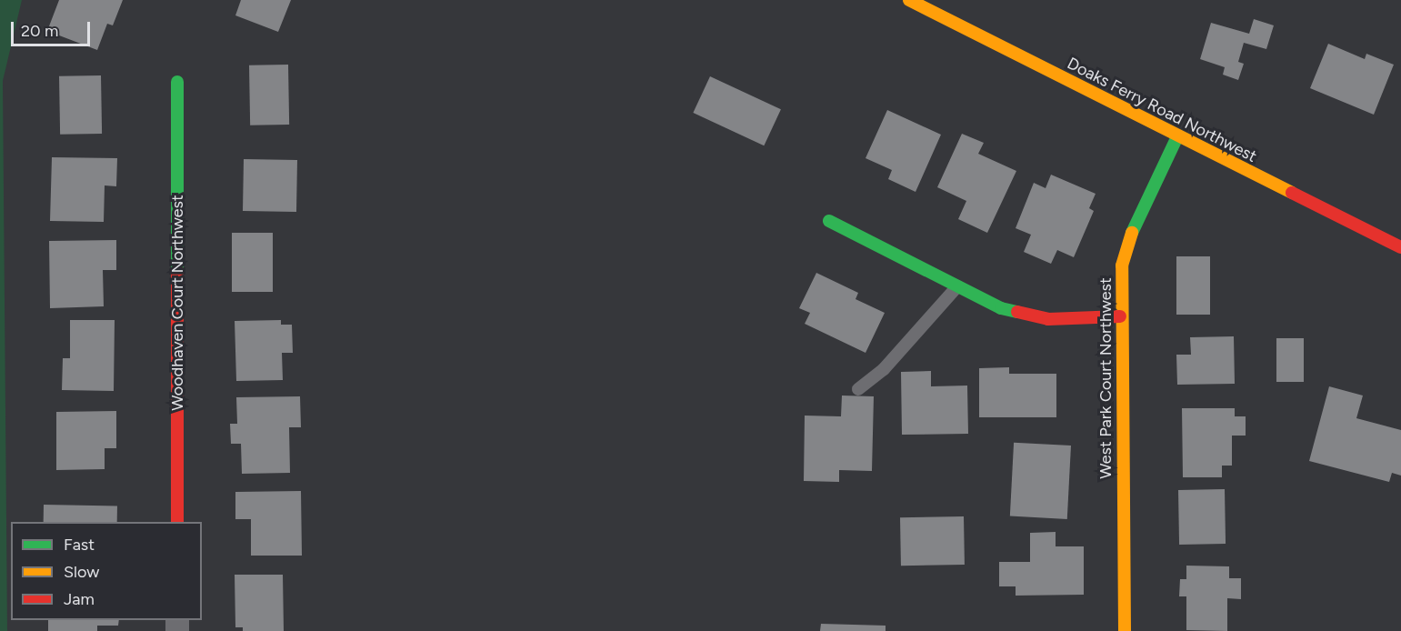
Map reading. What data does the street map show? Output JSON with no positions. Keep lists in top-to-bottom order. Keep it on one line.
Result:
{"streets":{"street":["Doaks Ferry Road Northwest","Woodhaven Court Northwest","West Park Court Northwest"]},"crossings":[["Doaks Ferry Road Northwest","West Park Court Northwest"]],"legend":["Fast","Slow","Jam"],"scale_bar":"20 m"}
